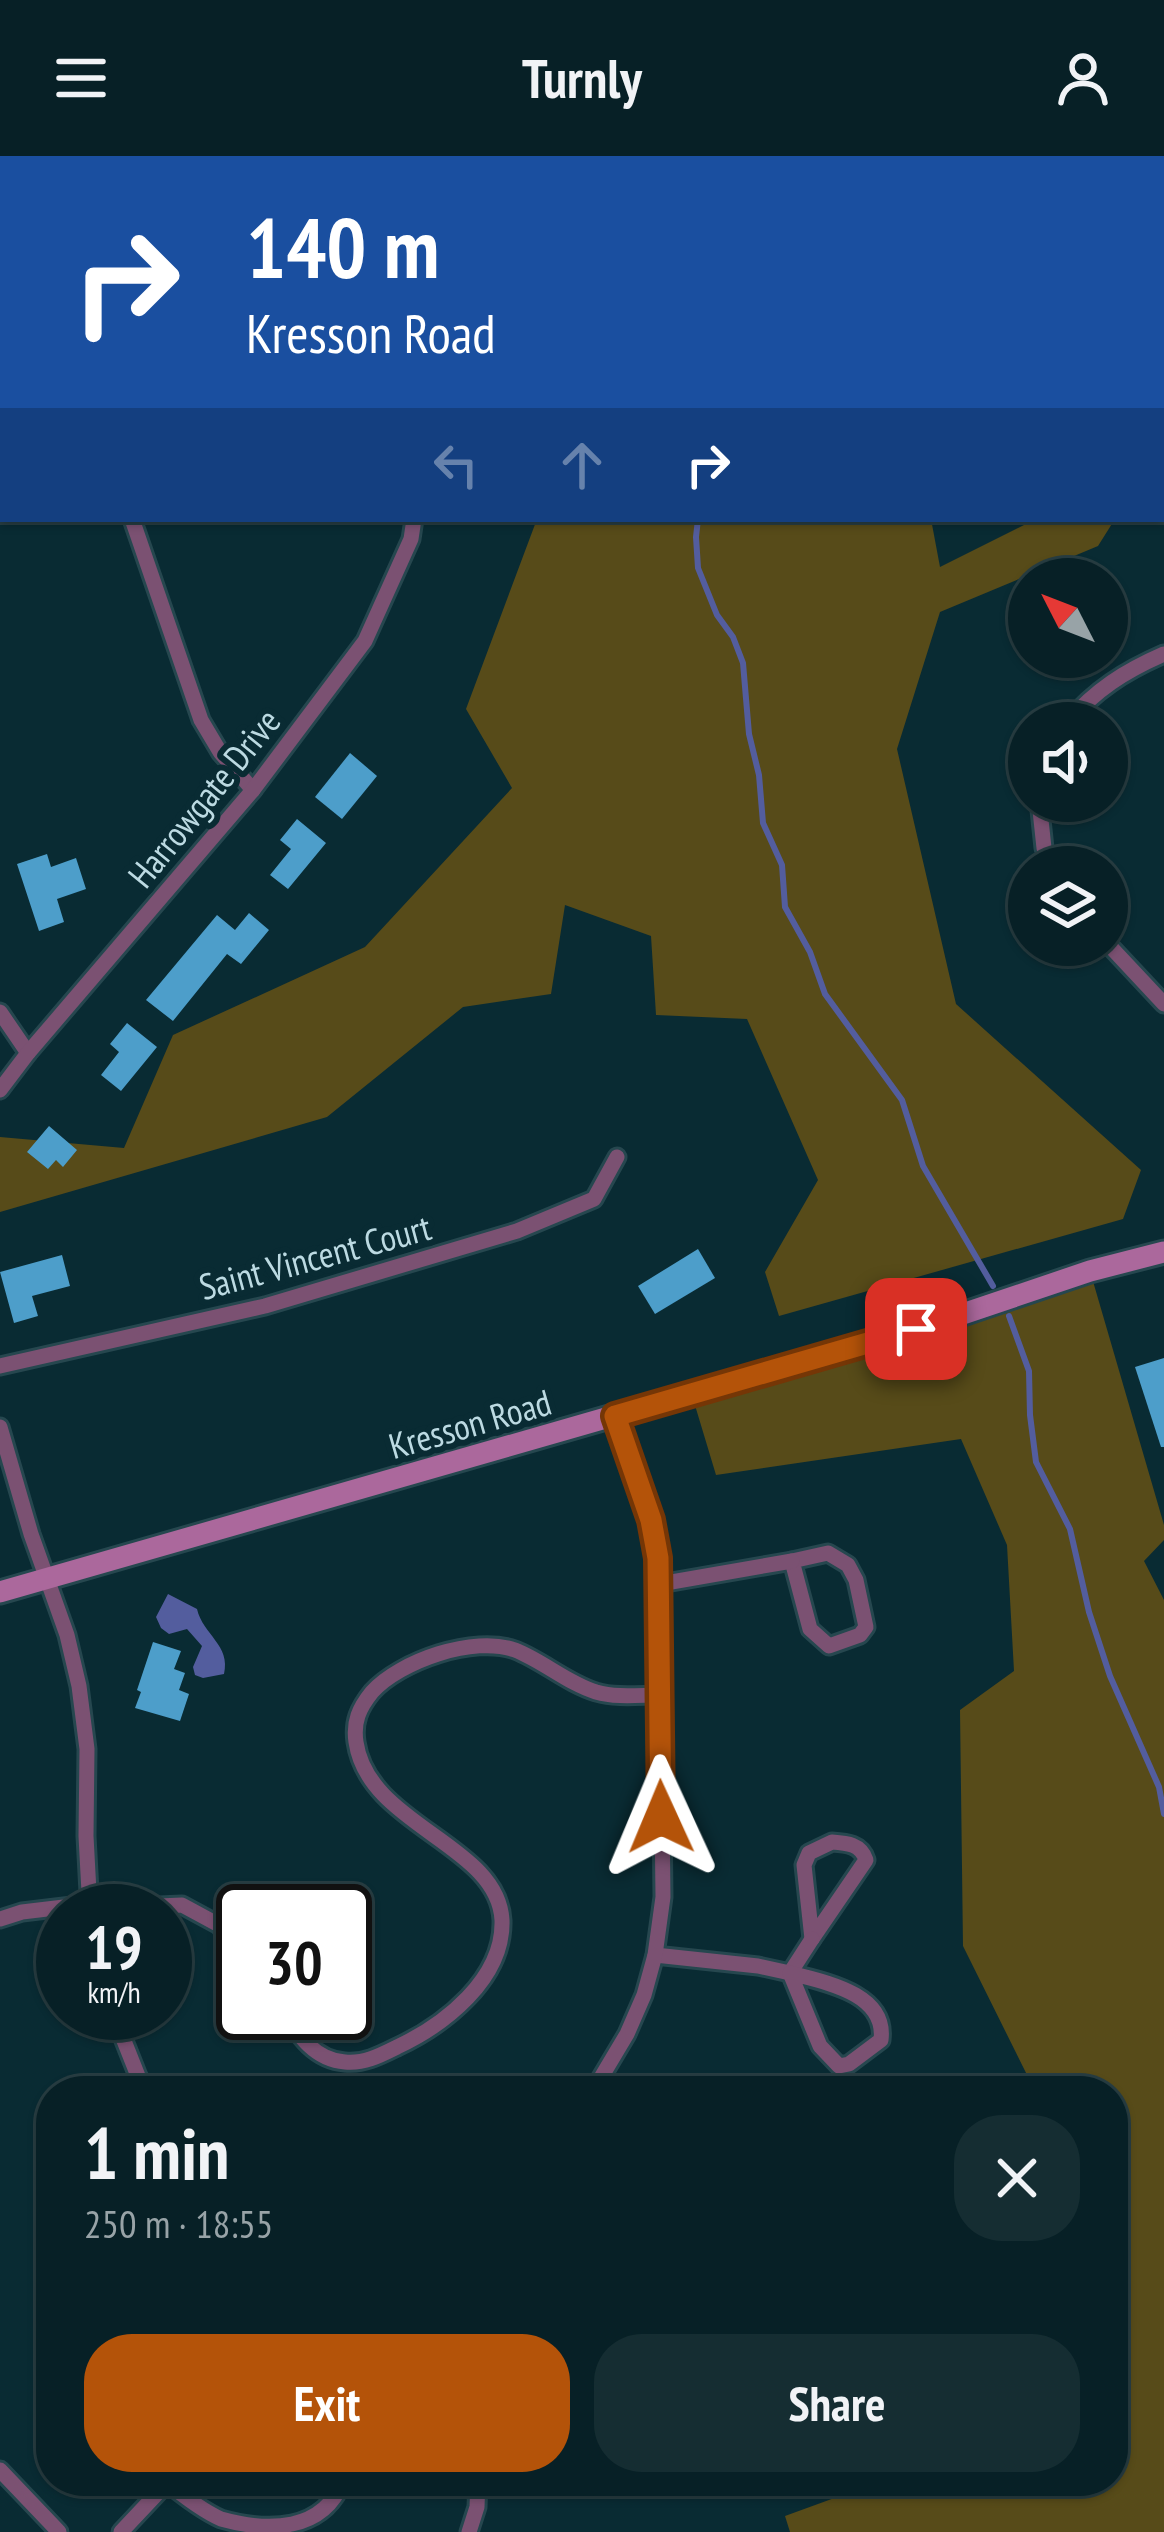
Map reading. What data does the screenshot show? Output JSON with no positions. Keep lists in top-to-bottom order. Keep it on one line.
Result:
{"streets":{"street":["Harrowgate Drive","Saint Vincent Court","Kresson Road"]},"north":"top left","page":{"header":"Turnly","turn":["140 m","Kresson Road"],"speed":"19 km/h","limit":"30","heading":["1 min","250 m · 18:55"],"buttons":["Exit","Share"]}}
